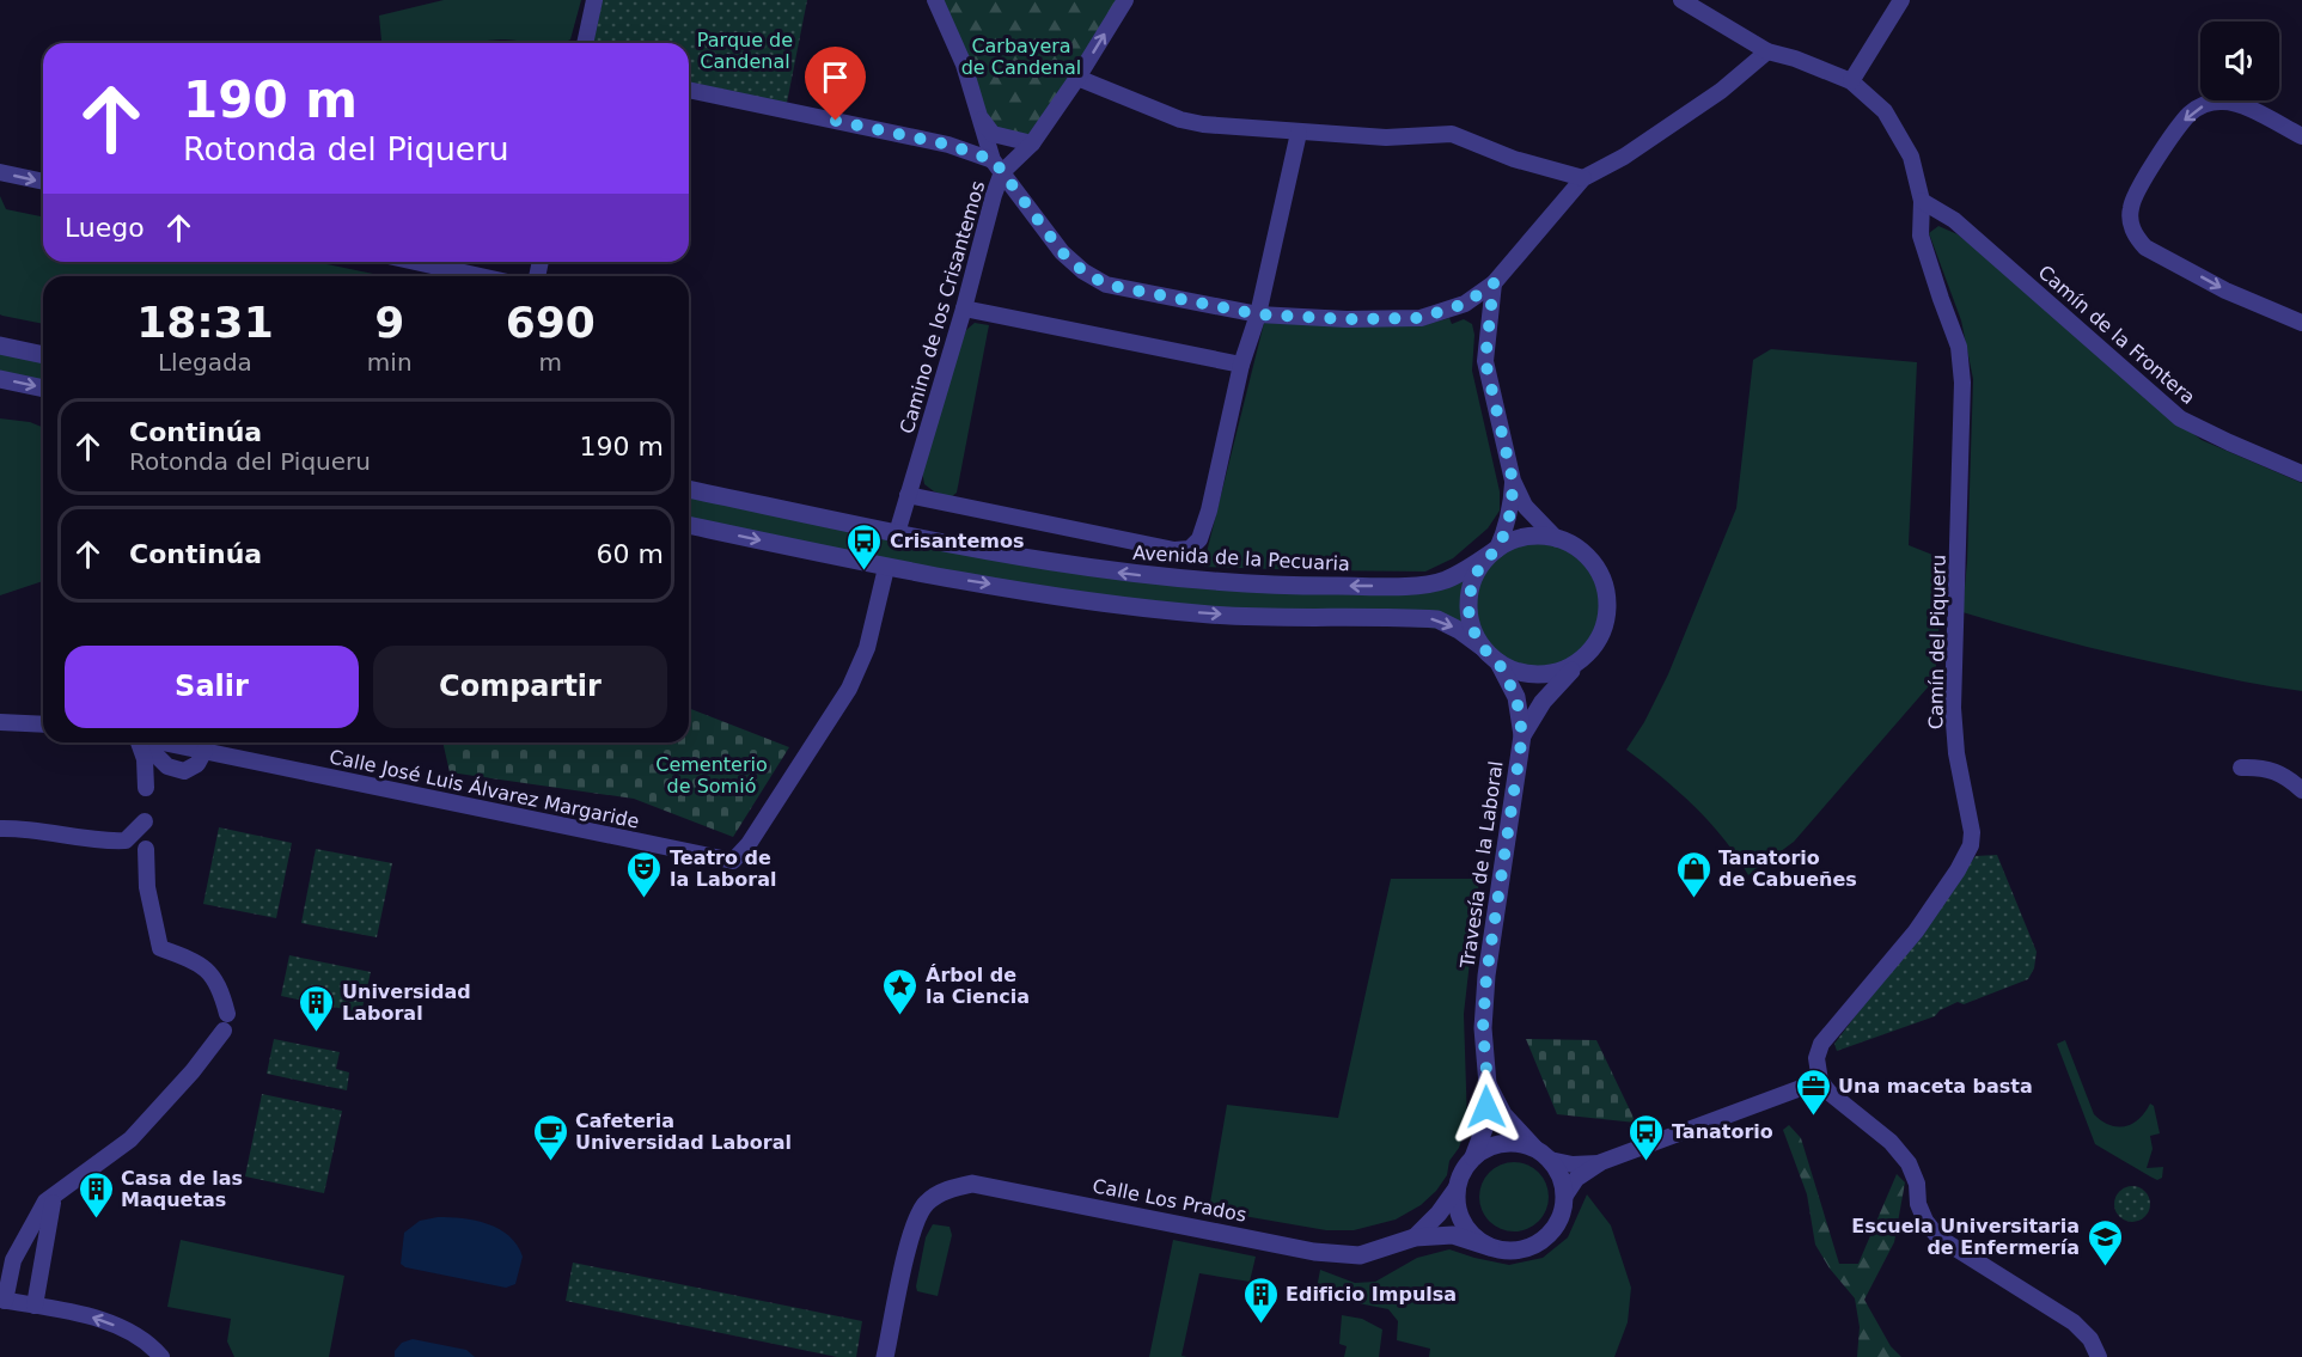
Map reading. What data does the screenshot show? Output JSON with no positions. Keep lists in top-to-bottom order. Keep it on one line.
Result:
{"streets":{"street":["Camino de los Crisantemos","Camín de la Frontera","Avenida de la Pecuaria","Camín del Piqueru","Calle José Luis Álvarez Margaride","Travesía de la Laboral","Calle Los Prados"]},"crossings":[["Camino de los Crisantemos","Avenida de la Pecuaria"],["Camín de la Frontera","Camín del Piqueru"],["Avenida de la Pecuaria","Travesía de la Laboral"],["Travesía de la Laboral","Calle Los Prados"]],"parks":["Parque de Candenal","Carbayera de Candenal","Cementerio de Somió"],"places":{"bus stop":["Crisantemos","Tanatorio"],"theatre":["Teatro de la Laboral"],"shop":["Tanatorio de Cabueñes"],"place":["Árbol de la Ciencia"],"building":["Universidad Laboral","Casa de las Maquetas","Edificio Impulsa"],"office":["Una maceta basta"],"cafe":["Cafeteria Universidad Laboral"],"school or university":["Escuela Universitaria de Enfermería"]},"page":{"turn":["190 m","Rotonda del Piqueru"],"then":"Luego","eta":["18:31","Llegada","9","min","690","m"],"list":[{"name":"Continúa","note":"Rotonda del Piqueru","value":"190 m"},{"name":"Continúa","value":"60 m"}],"buttons":["Salir","Compartir"]}}
